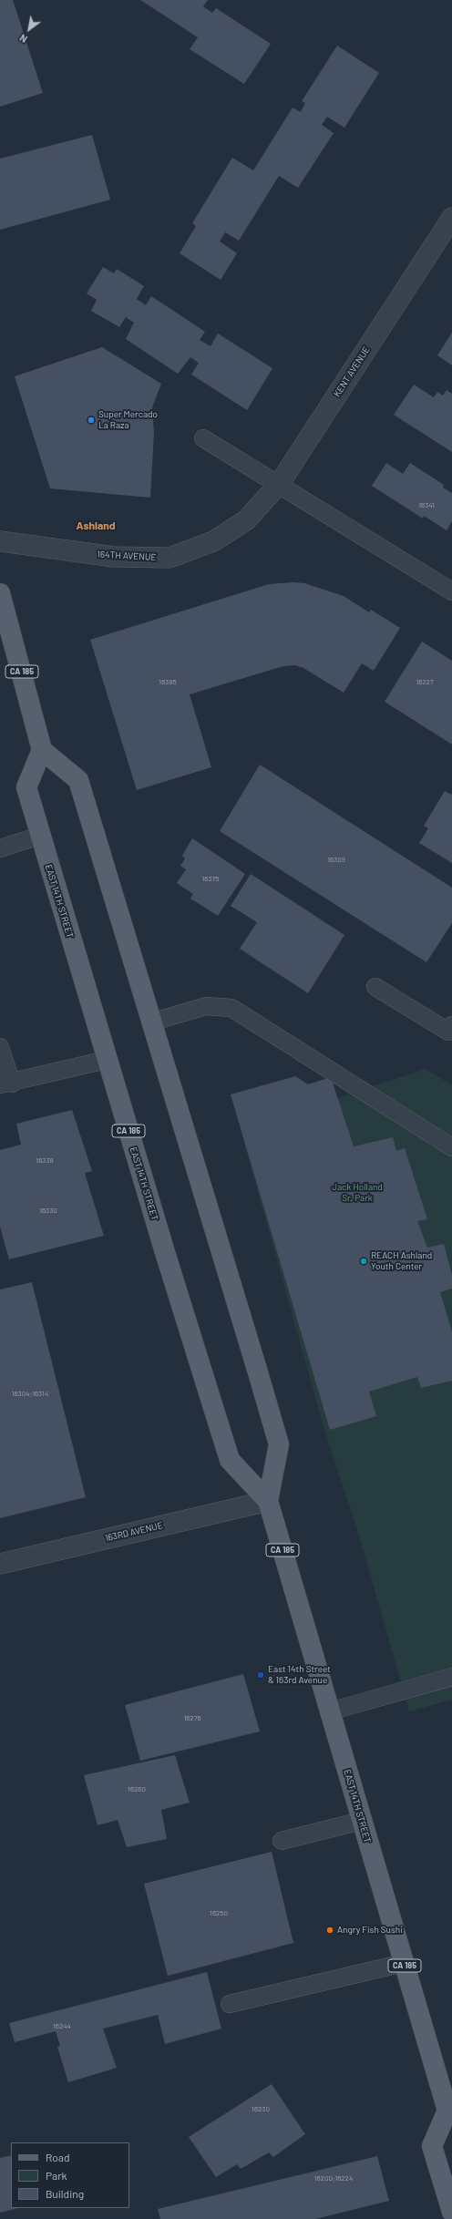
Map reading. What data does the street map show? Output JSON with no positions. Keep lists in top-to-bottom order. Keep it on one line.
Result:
{"streets":{"main road":["CA 185","EAST 14TH STREET"],"street":["KENT AVENUE","164TH AVENUE","163RD AVENUE"]},"crossings":[["KENT AVENUE","164TH AVENUE"],["CA 185","EAST 14TH STREET"],["EAST 14TH STREET","163RD AVENUE"]],"districts":["Ashland"],"parks":["Jack Holland Sr. Park"],"places":["Super Mercado La Raza","REACH Ashland Youth Center","East 14th Street & 163rd Avenue","Angry Fish Sushi"],"house_numbers":["16341","16385","16327","16309","16375","16338","16330","16304;16314","16276","16260","16250","16244","16230","16200;16224"],"legend":["Road","Park","Building"],"north":"bottom left"}
